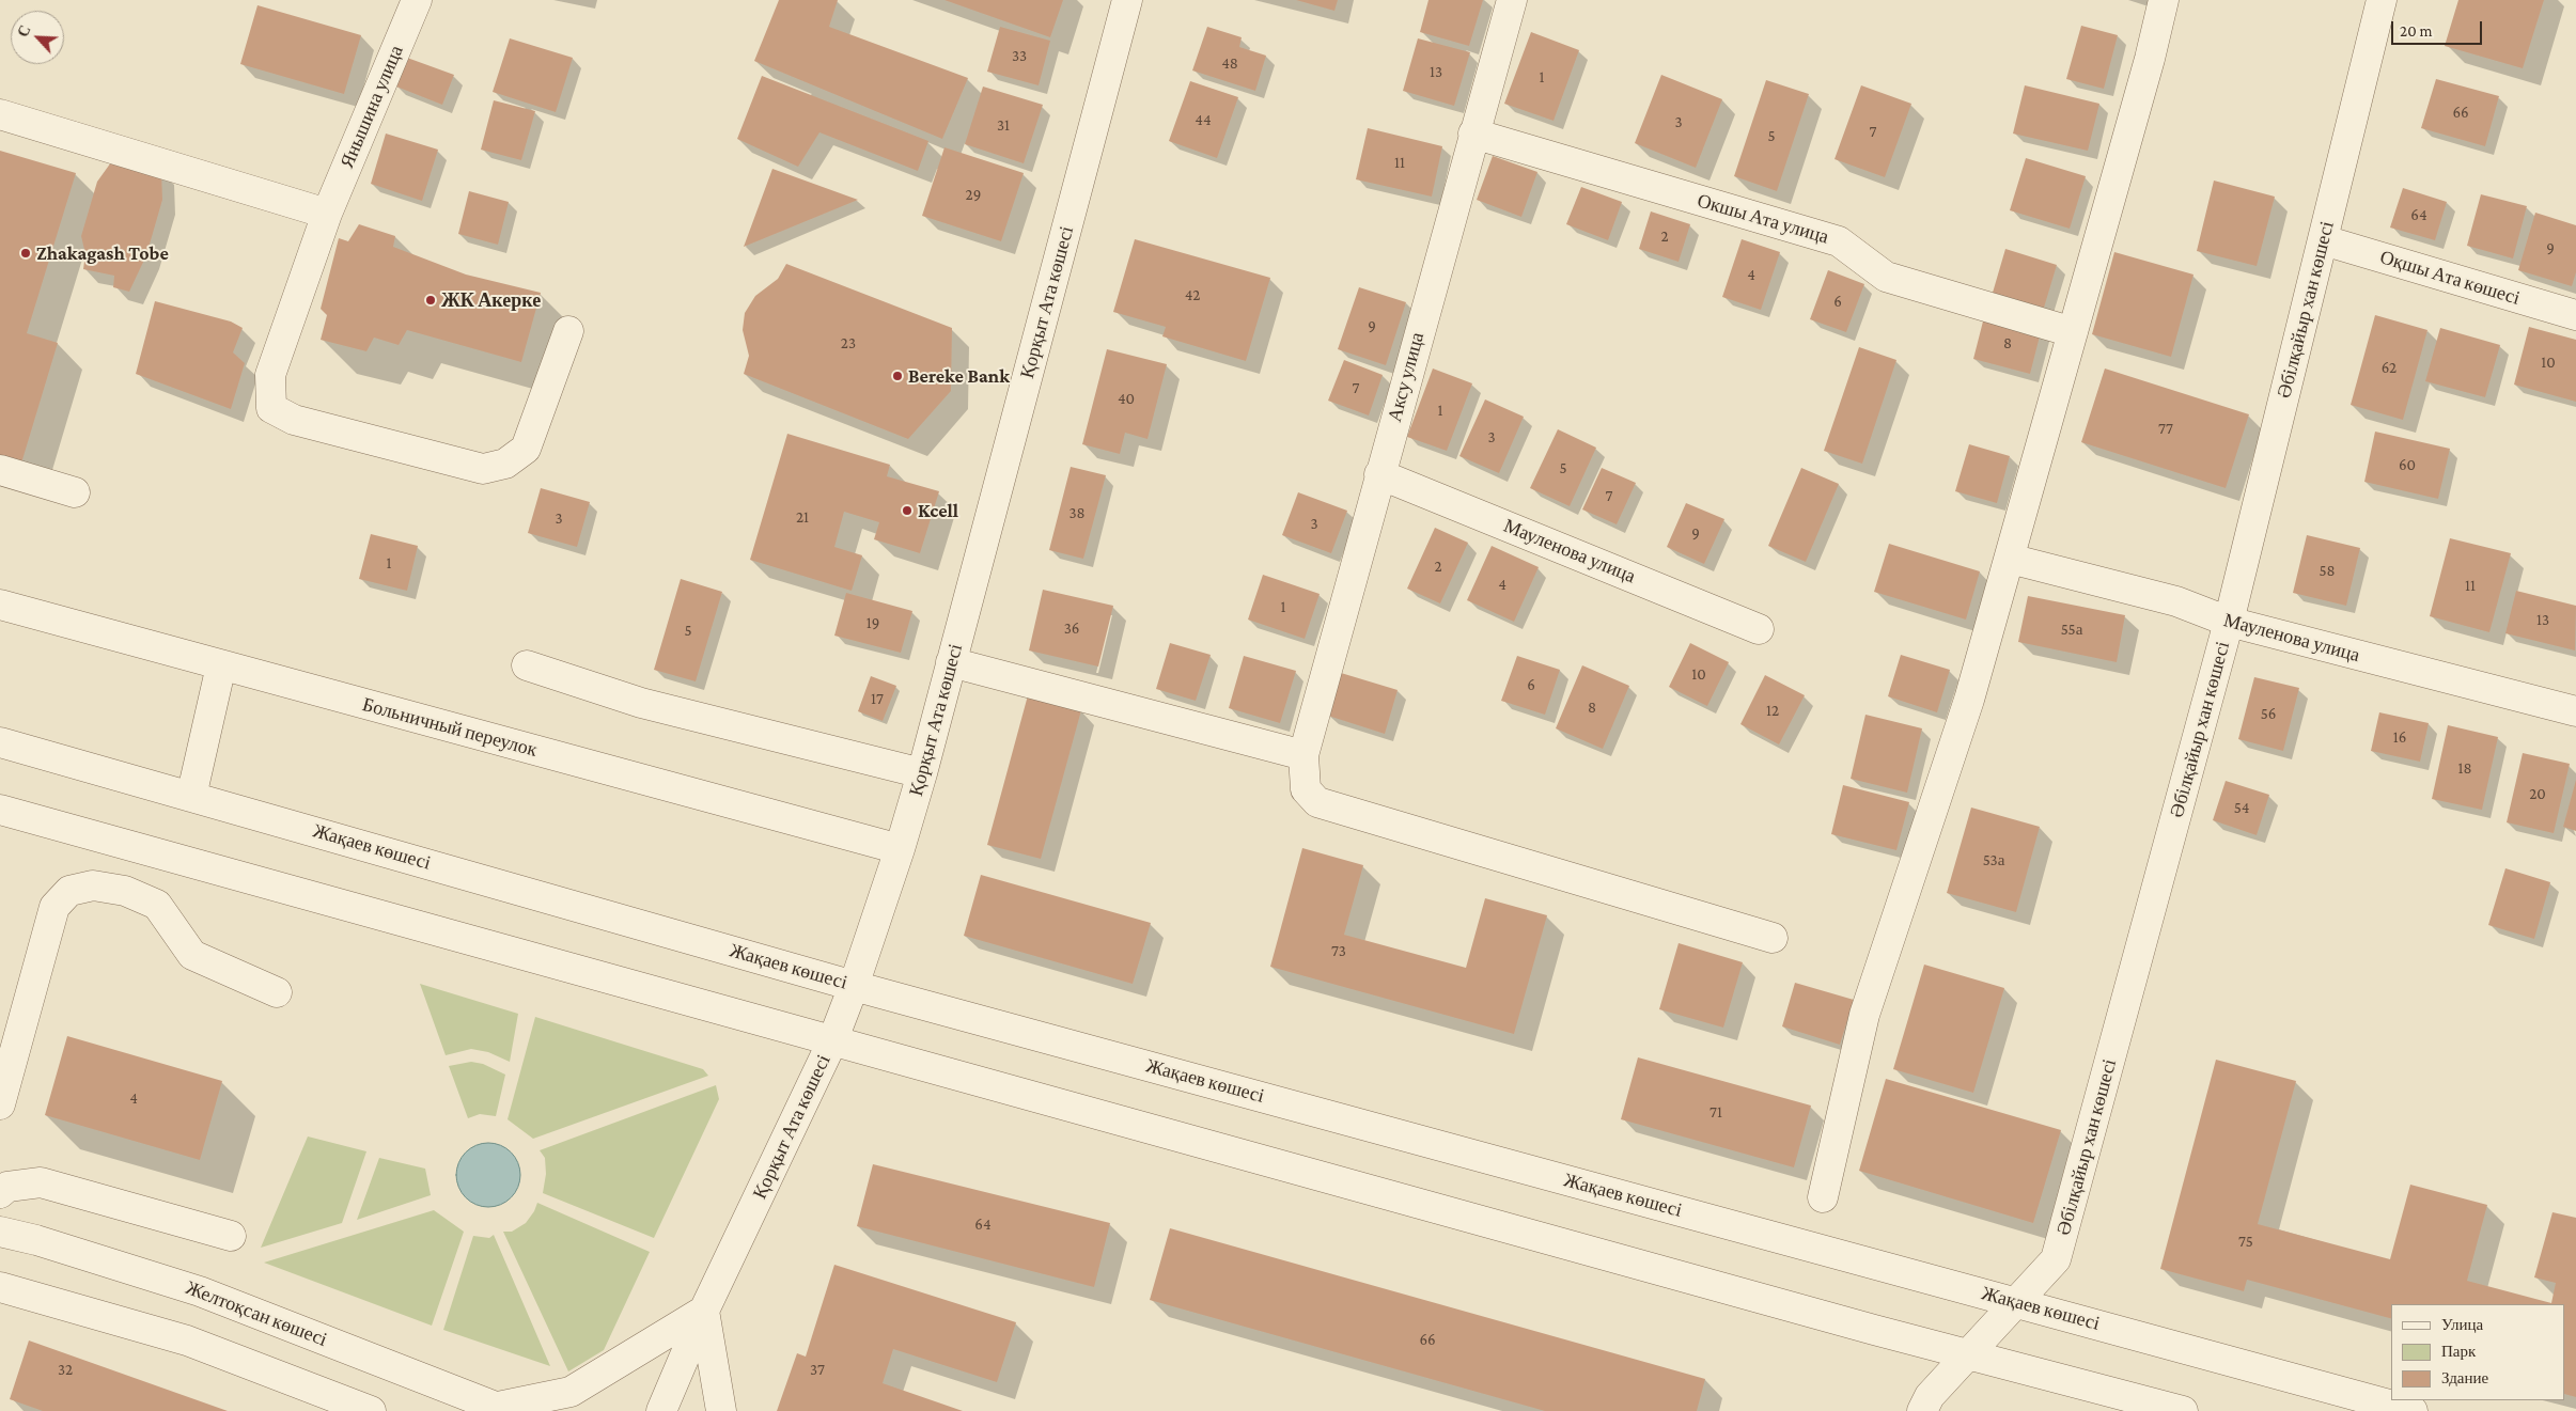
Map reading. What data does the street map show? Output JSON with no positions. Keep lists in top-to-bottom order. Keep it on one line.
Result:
{"streets":{"street":["Янышина улица","Окшы Ата улица","Оқшы Ата көшесі","Қорқыт Ата көшесі","Әбілқайыр хан көшесі","Аксу улица","Мауленова улица","Больничный переулок","Жақаев көшесі","Желтоқсан көшесі"]},"crossings":[["Окшы Ата улица","Аксу улица"],["Оқшы Ата көшесі","Әбілқайыр хан көшесі"],["Қорқыт Ата көшесі","Больничный переулок"],["Қорқыт Ата көшесі","Жақаев көшесі"],["Әбілқайыр хан көшесі","Мауленова улица"],["Әбілқайыр хан көшесі","Жақаев көшесі"],["Аксу улица","Мауленова улица"]],"places":["Zhakagash Tobe","ЖК Акерке","Bereke Bank","Kcell"],"house_numbers":["33","48","13","1","66","44","3","31","7","5","11","29","64","2","9","4","42","6","9","23","8","10","62","7","40","1","77","3","60","5","7","38","21","3","3","9","1","2","58","4","11","1","13","19","36","55а","5","10","6","17","8","12","56","16","18","20","54","53а","73","4","71","64","75","66","32","37"],"legend":["Улица","Парк","Здание"],"scale_bar":"20 m","north":"top left"}
